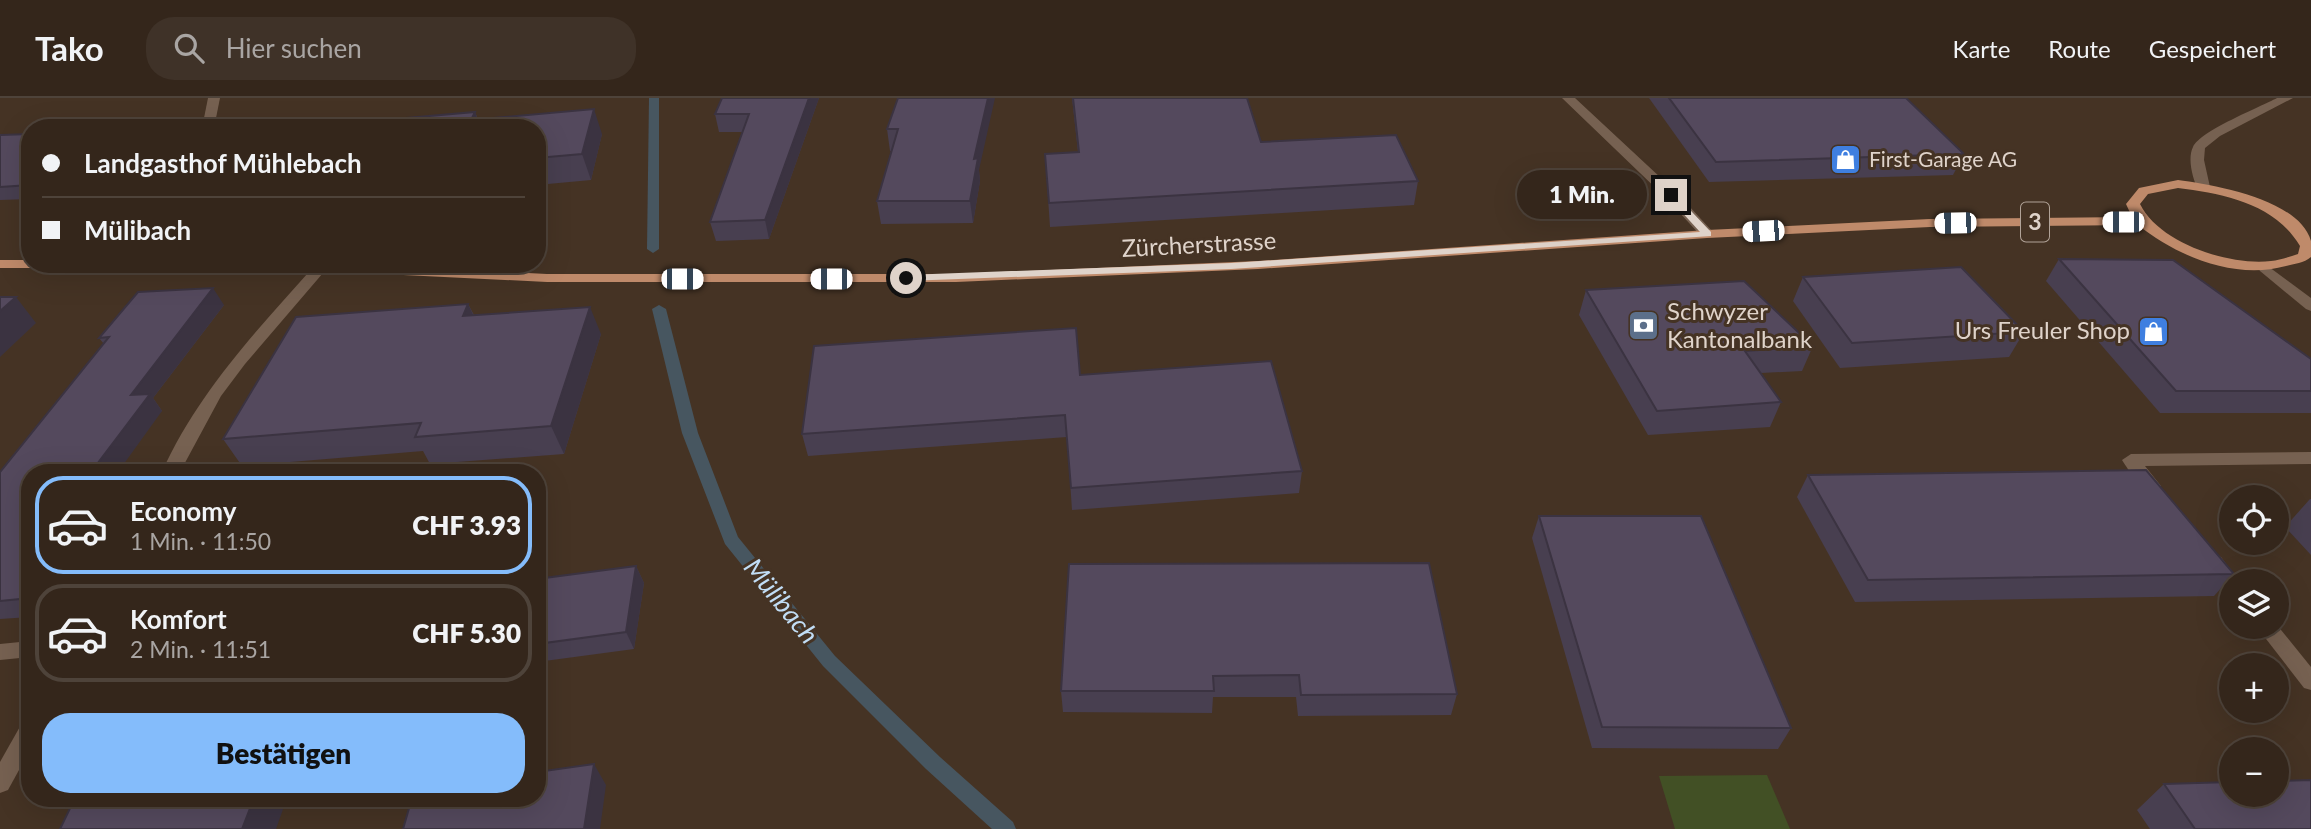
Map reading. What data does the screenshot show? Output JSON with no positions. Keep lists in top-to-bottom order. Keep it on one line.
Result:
{"streets":{"main road":["3","Zürcherstrasse"]},"water":["Mülibach"],"places":{"shop":["First-Garage AG","Urs Freuler Shop"],"bank":["Schwyzer Kantonalbank"]},"page":{"header":"Tako","search":"Hier suchen","nav":["Karte","Route","Gespeichert"],"banner":["Landgasthof Mühlebach","Mülibach"],"bubble":"1 Min.","list":[{"name":"Economy","note":"1 Min. · 11:50","value":"CHF 3.93"},{"name":"Komfort","note":"2 Min. · 11:51","value":"CHF 5.30"}],"map_buttons":["+","−"],"buttons":"Bestätigen"}}
